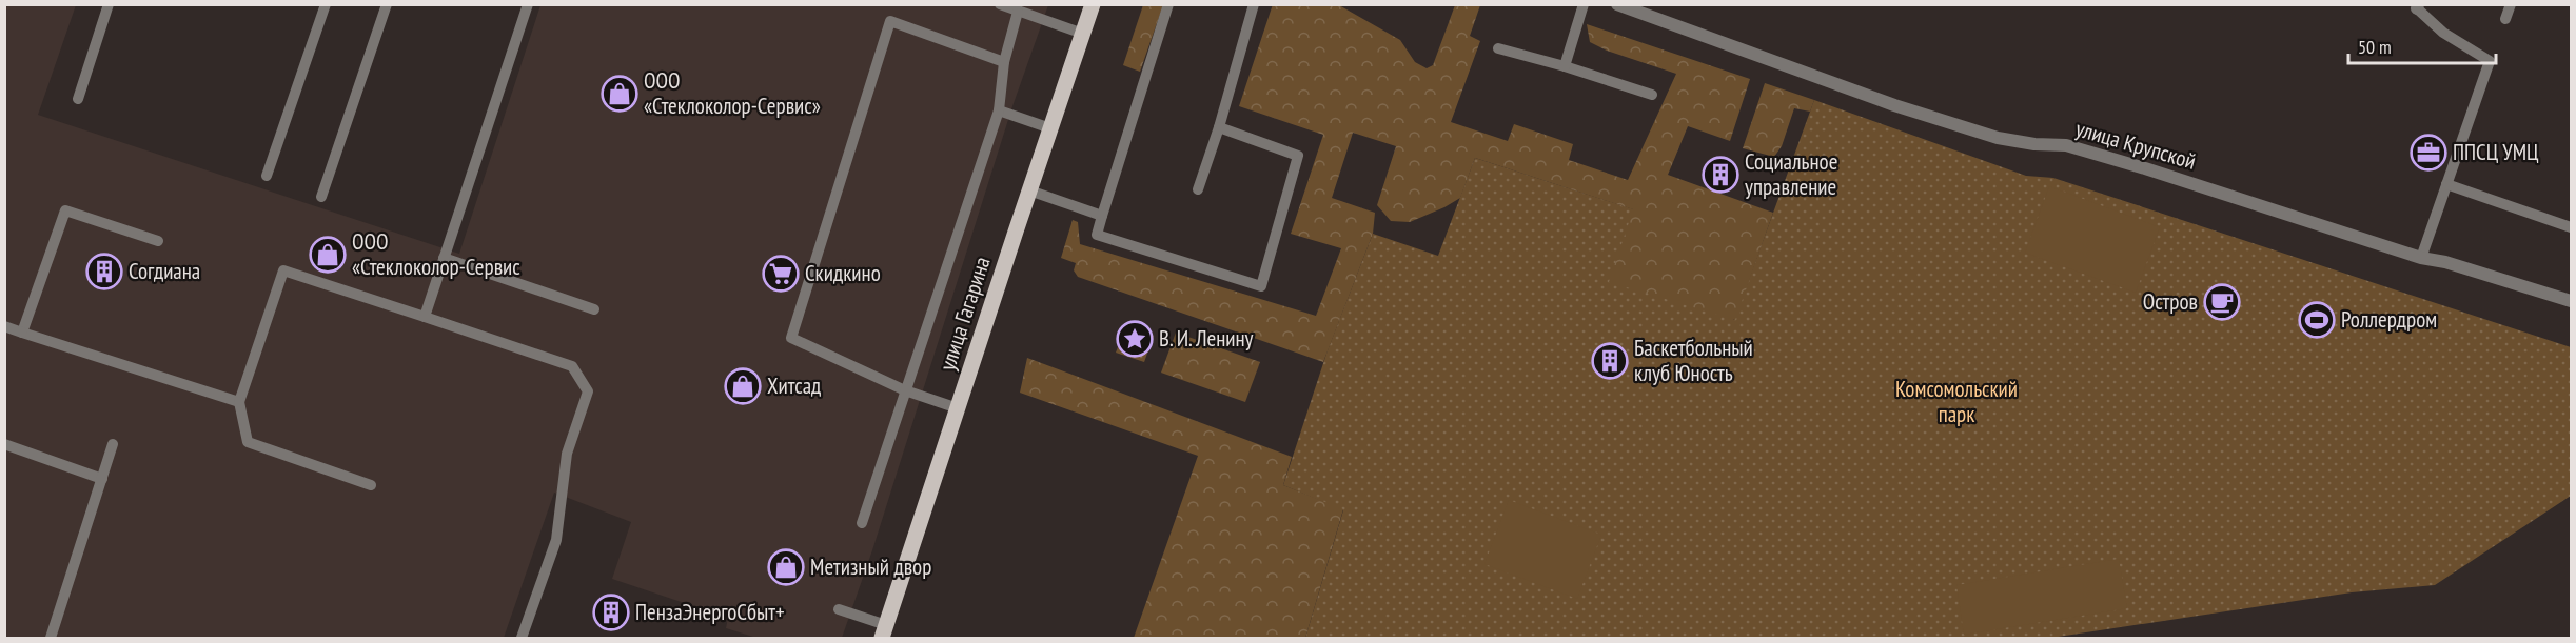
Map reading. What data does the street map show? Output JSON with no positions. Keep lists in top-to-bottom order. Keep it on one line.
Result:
{"streets":{"main road":["улица Гагарина"],"street":["улица Крупской"]},"parks":["Комсомольский парк"],"places":{"shop":["ООО «Стеклоколор-Сервис»","ООО «Стеклоколор-Сервис","Хитсад","Метизный двор"],"office":["ППСЦ УМЦ"],"building":["Социальное управление","Согдиана","Баскетбольный клуб Юность","ПензаЭнергоСбыт+"],"supermarket":["Скидкино"],"cafe":["Остров"],"sports":["Роллердром"],"place":["В. И. Ленину"]},"scale_bar":"50 m"}
